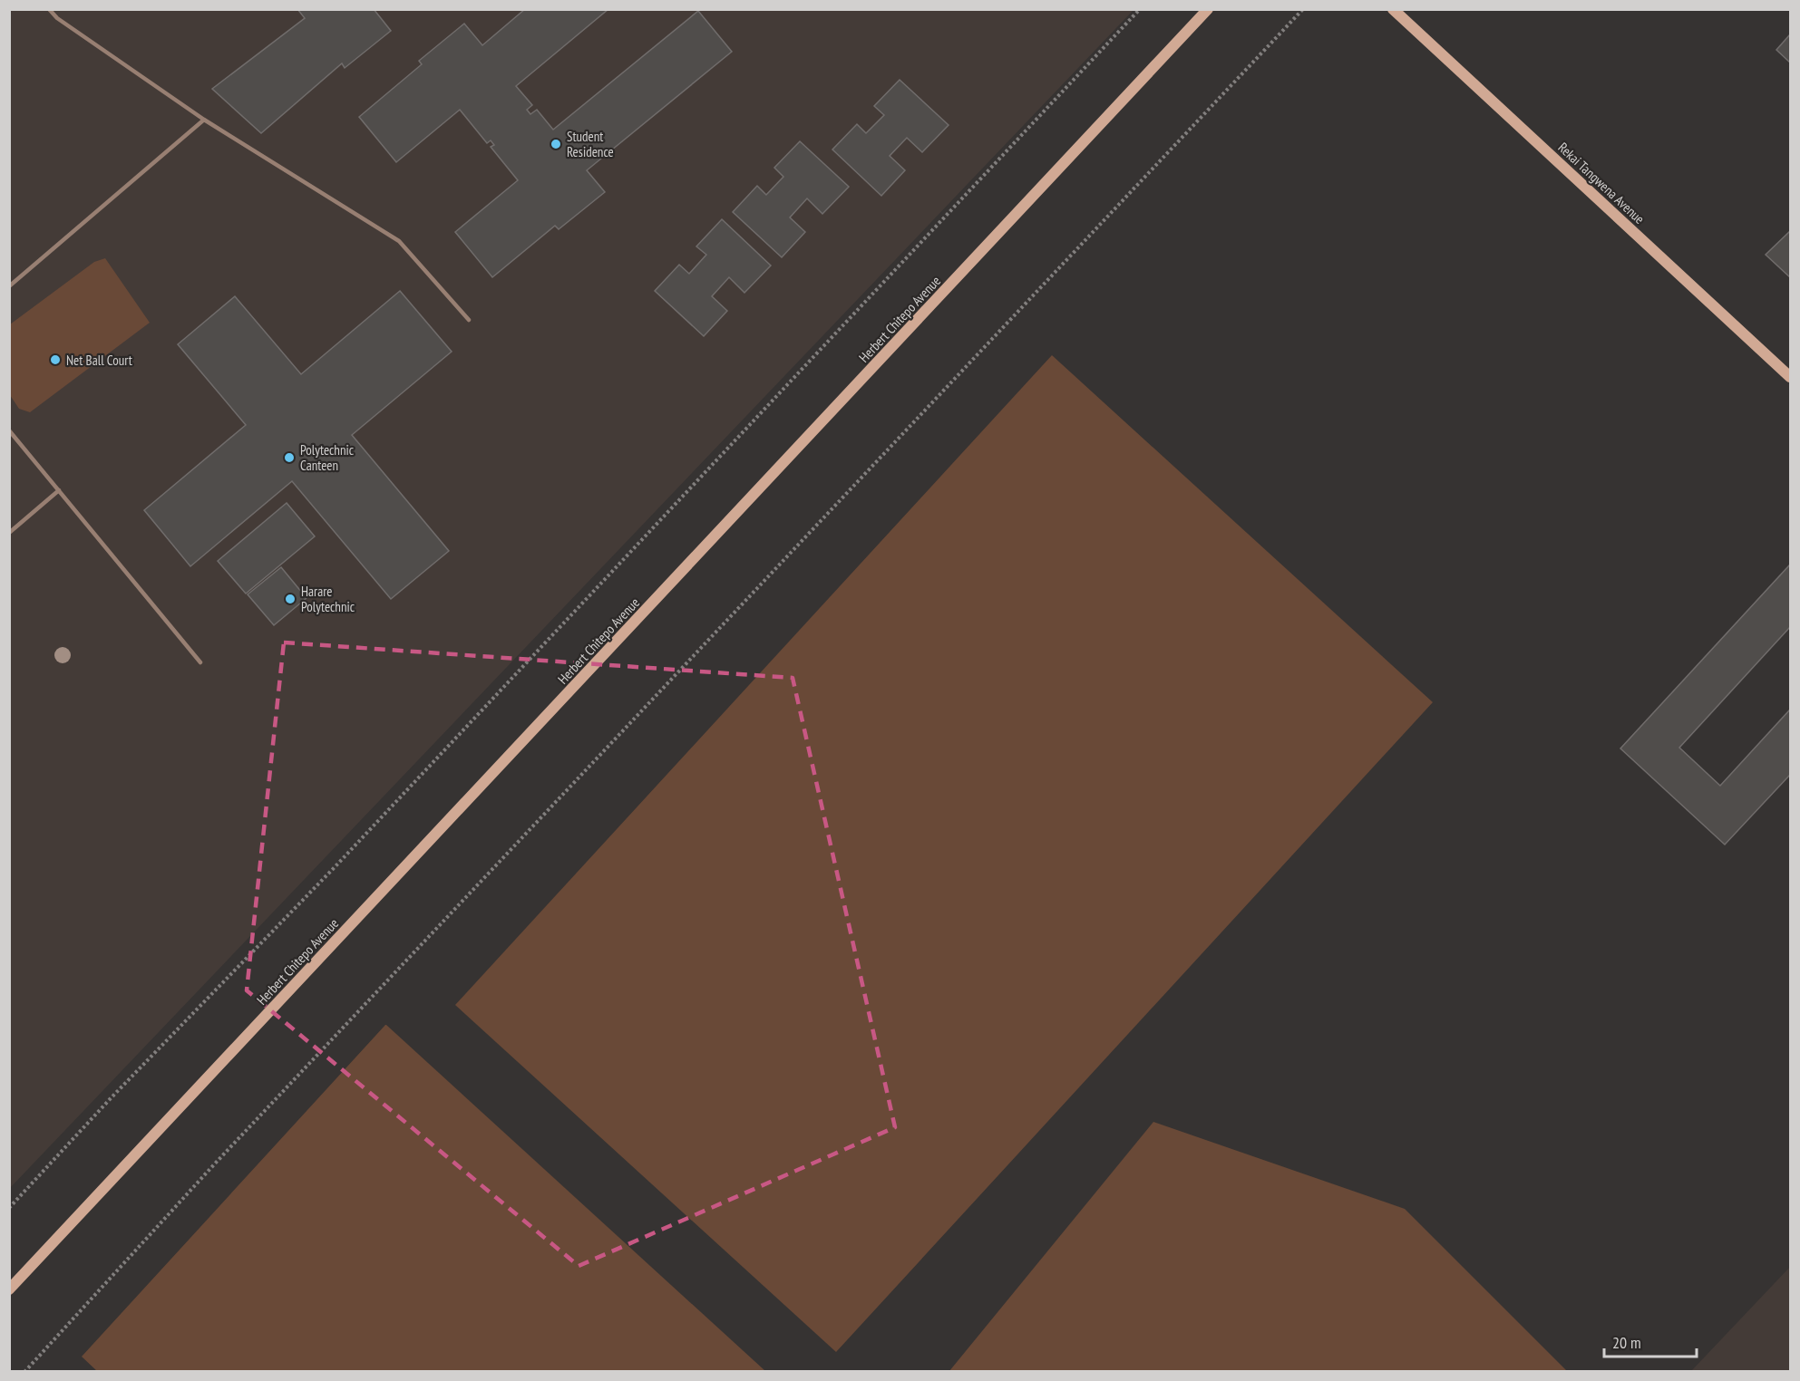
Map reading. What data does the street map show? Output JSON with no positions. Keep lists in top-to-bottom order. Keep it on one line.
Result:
{"streets":{"main road":["Rekai Tangwena Avenue","Herbert Chitepo Avenue"]},"places":["Student Residence","Net Ball Court","Polytechnic Canteen","Harare Polytechnic"],"scale_bar":"20 m"}
